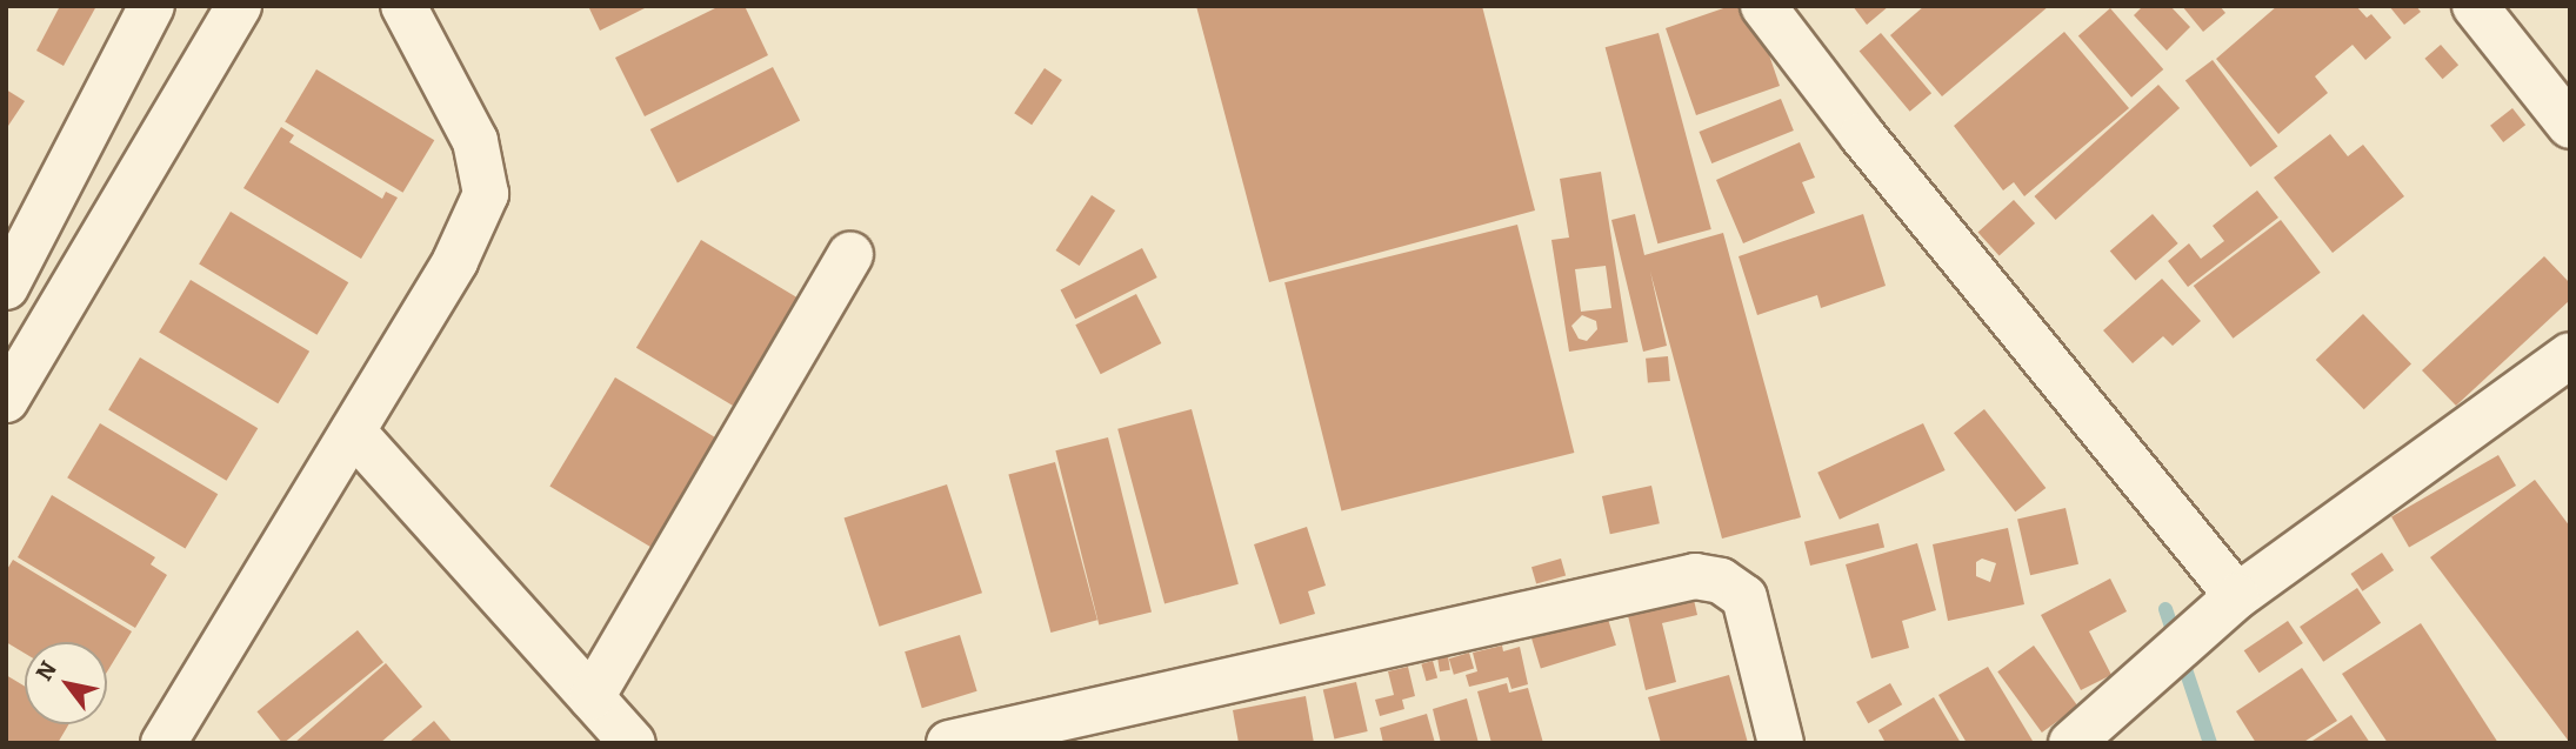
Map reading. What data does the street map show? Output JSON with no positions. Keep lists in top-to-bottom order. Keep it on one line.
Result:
{"north":"top left"}
